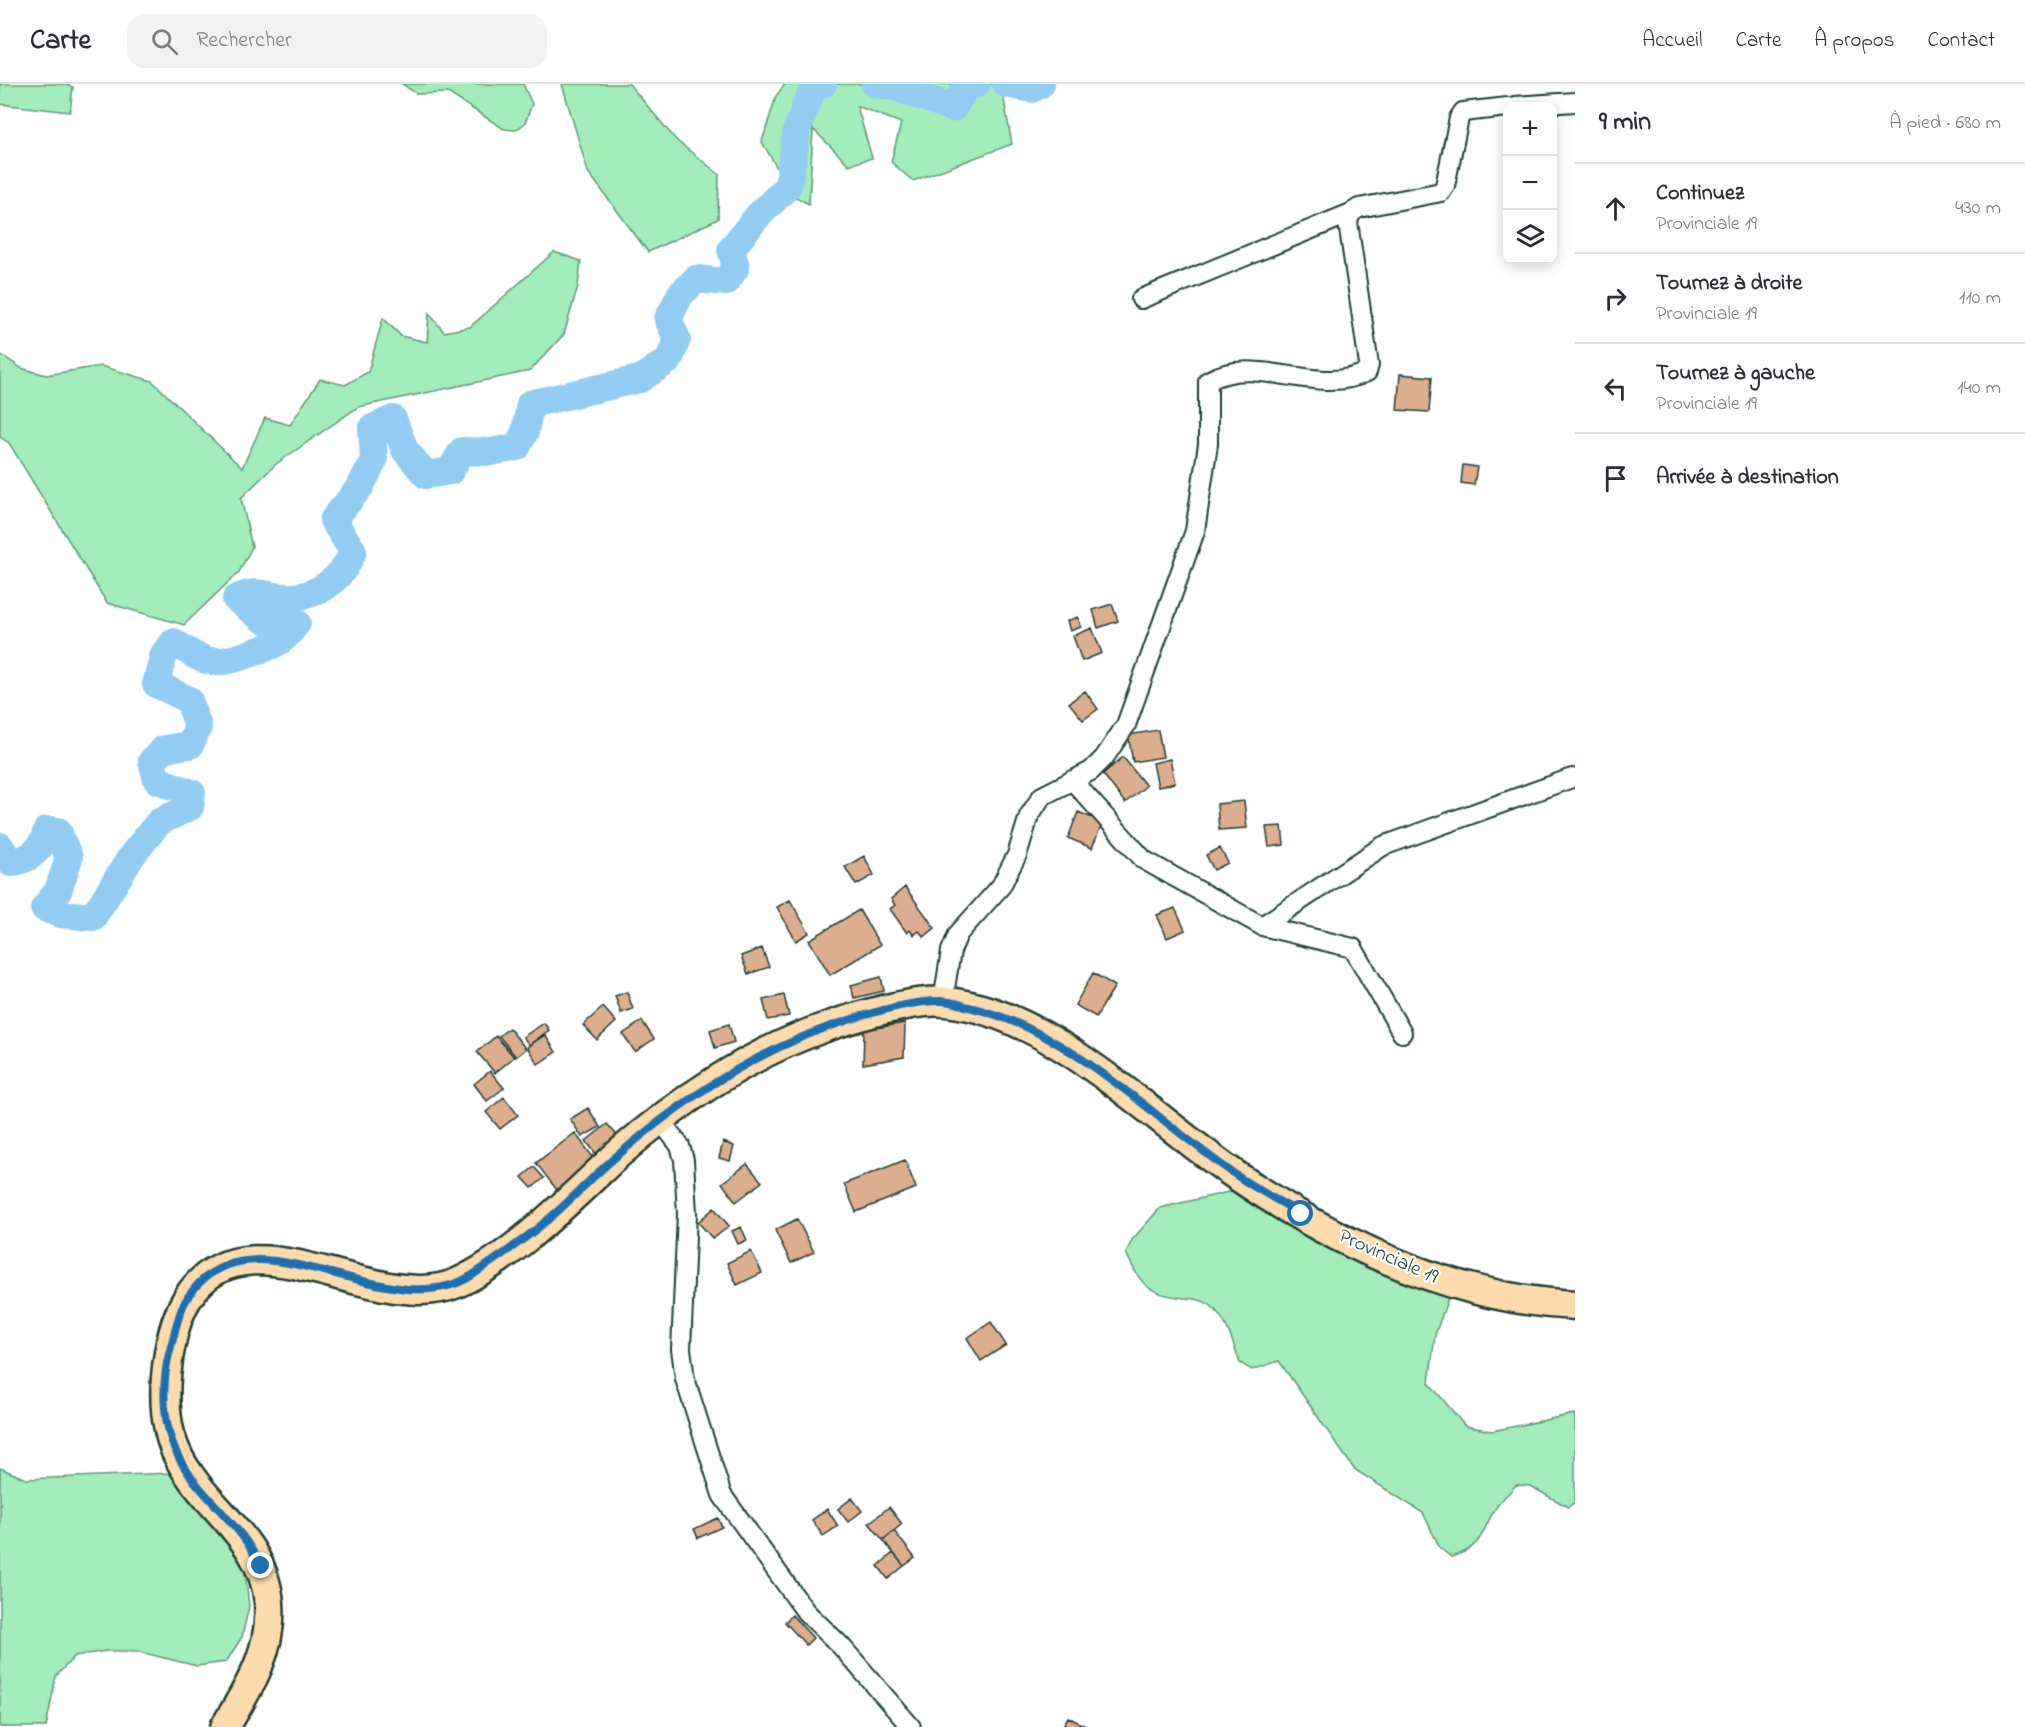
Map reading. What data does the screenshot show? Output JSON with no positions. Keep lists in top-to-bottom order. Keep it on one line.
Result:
{"streets":{"main road":["Provinciale 19"]},"page":{"header":"Carte","search":"Rechercher","nav":["Accueil","Carte","À propos","Contact"],"heading":["9 min","À pied · 680 m"],"map_buttons":["+","−"],"list":[["Continuez","Provinciale 19","430 m"],["Tournez à droite","Provinciale 19","110 m"],["Tournez à gauche","Provinciale 19","140 m"],"Arrivée à destination"]}}
